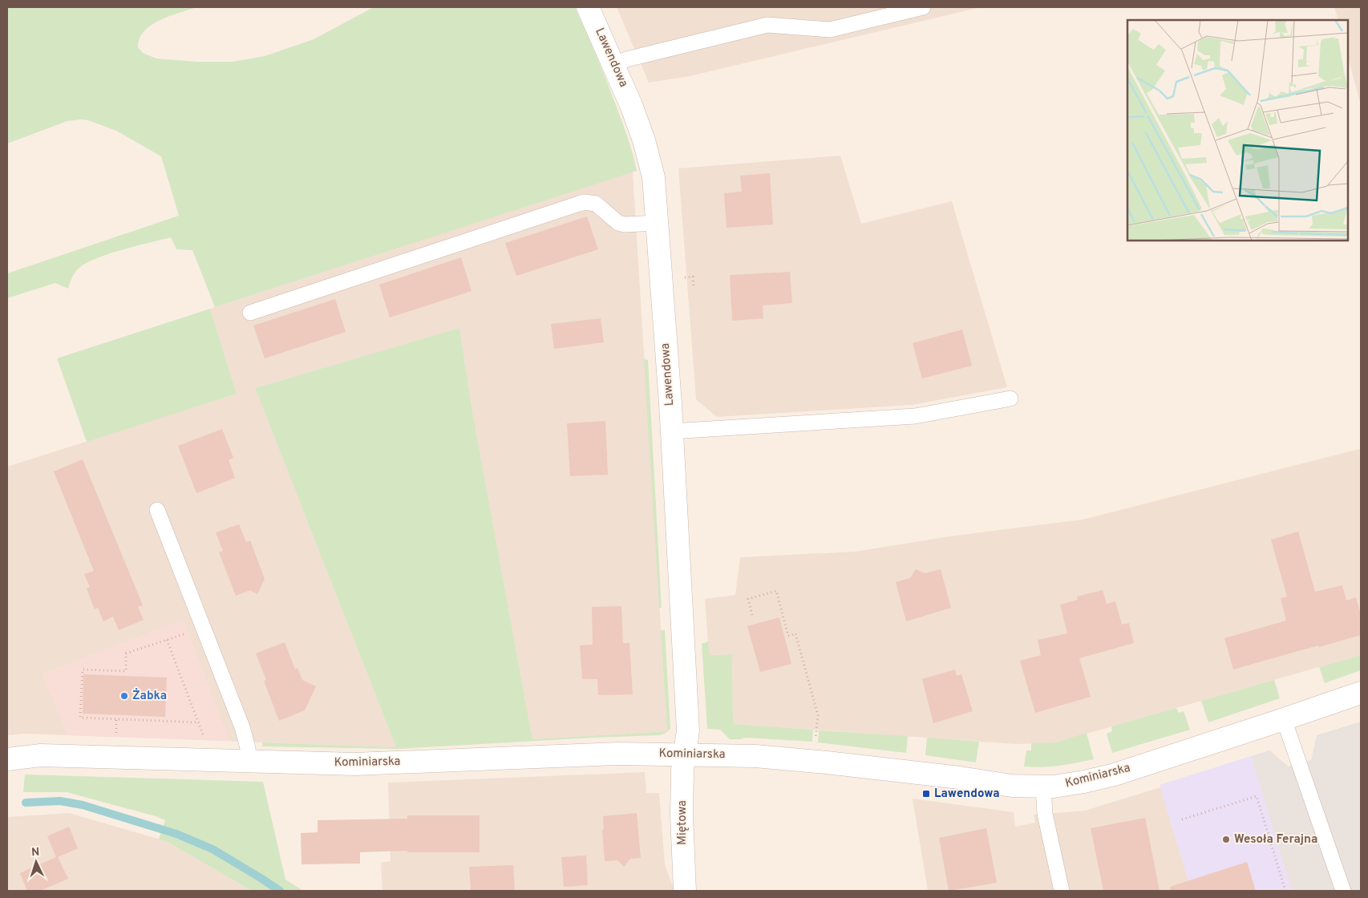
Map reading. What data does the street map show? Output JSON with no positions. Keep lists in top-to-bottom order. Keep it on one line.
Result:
{"streets":{"street":["Lawendowa","Kominiarska","Miętowa"]},"crossings":[["Lawendowa","Kominiarska"],["Lawendowa","Miętowa"],["Kominiarska","Miętowa"]],"places":{"other":["Żabka","Wesoła Ferajna"],"transit":["Lawendowa"]},"north":"top"}
